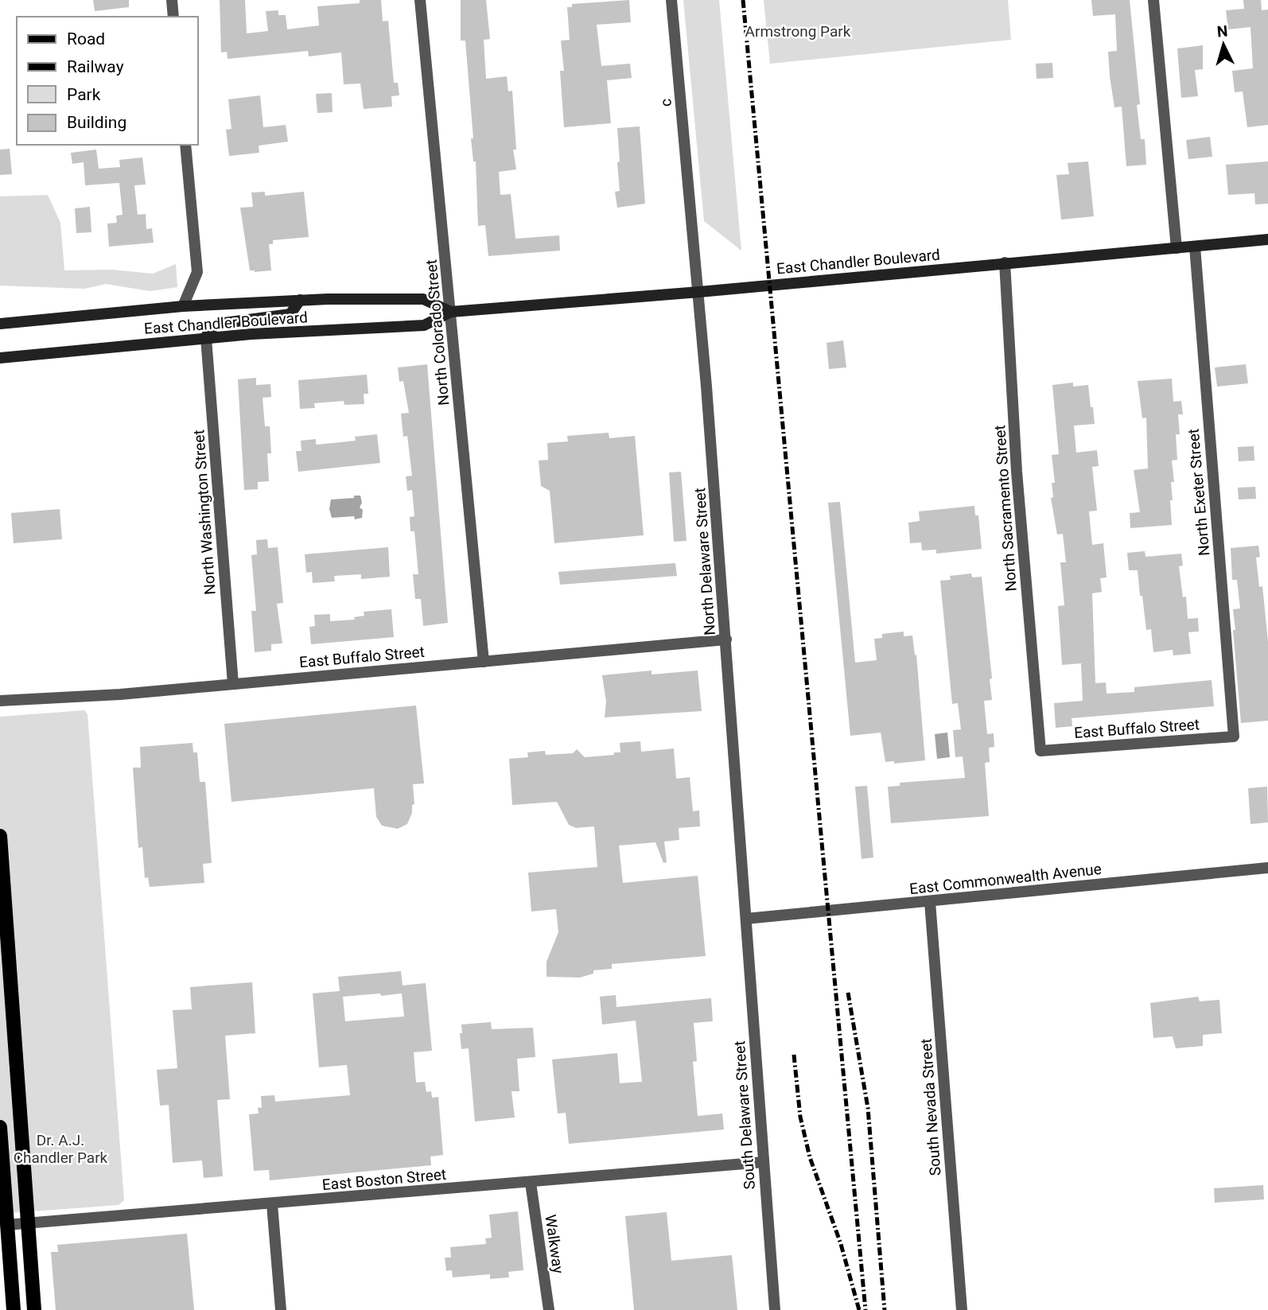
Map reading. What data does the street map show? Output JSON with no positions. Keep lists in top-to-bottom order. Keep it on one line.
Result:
{"streets":{"main road":["East Chandler Boulevard"],"street":["c","North Colorado Street","North Exeter Street","North Sacramento Street","North Washington Street","North Delaware Street","East Buffalo Street","East Commonwealth Avenue","South Nevada Street","South Delaware Street","East Boston Street","Walkway"]},"crossings":[["c","North Delaware Street"],["East Chandler Boulevard","North Colorado Street"],["East Chandler Boulevard","North Exeter Street"],["East Chandler Boulevard","North Sacramento Street"],["East Chandler Boulevard","North Washington Street"],["East Chandler Boulevard","North Delaware Street"],["North Colorado Street","East Buffalo Street"],["North Exeter Street","East Buffalo Street"],["North Sacramento Street","East Buffalo Street"],["North Washington Street","East Buffalo Street"],["North Delaware Street","East Buffalo Street"],["North Delaware Street","East Commonwealth Avenue"],["North Delaware Street","South Delaware Street"],["East Commonwealth Avenue","South Nevada Street"],["East Commonwealth Avenue","South Delaware Street"],["South Delaware Street","East Boston Street"],["East Boston Street","Walkway"]],"parks":["Armstrong Park","Dr. A.J. Chandler Park"],"legend":["Road","Railway","Park","Building"],"north":"top"}
